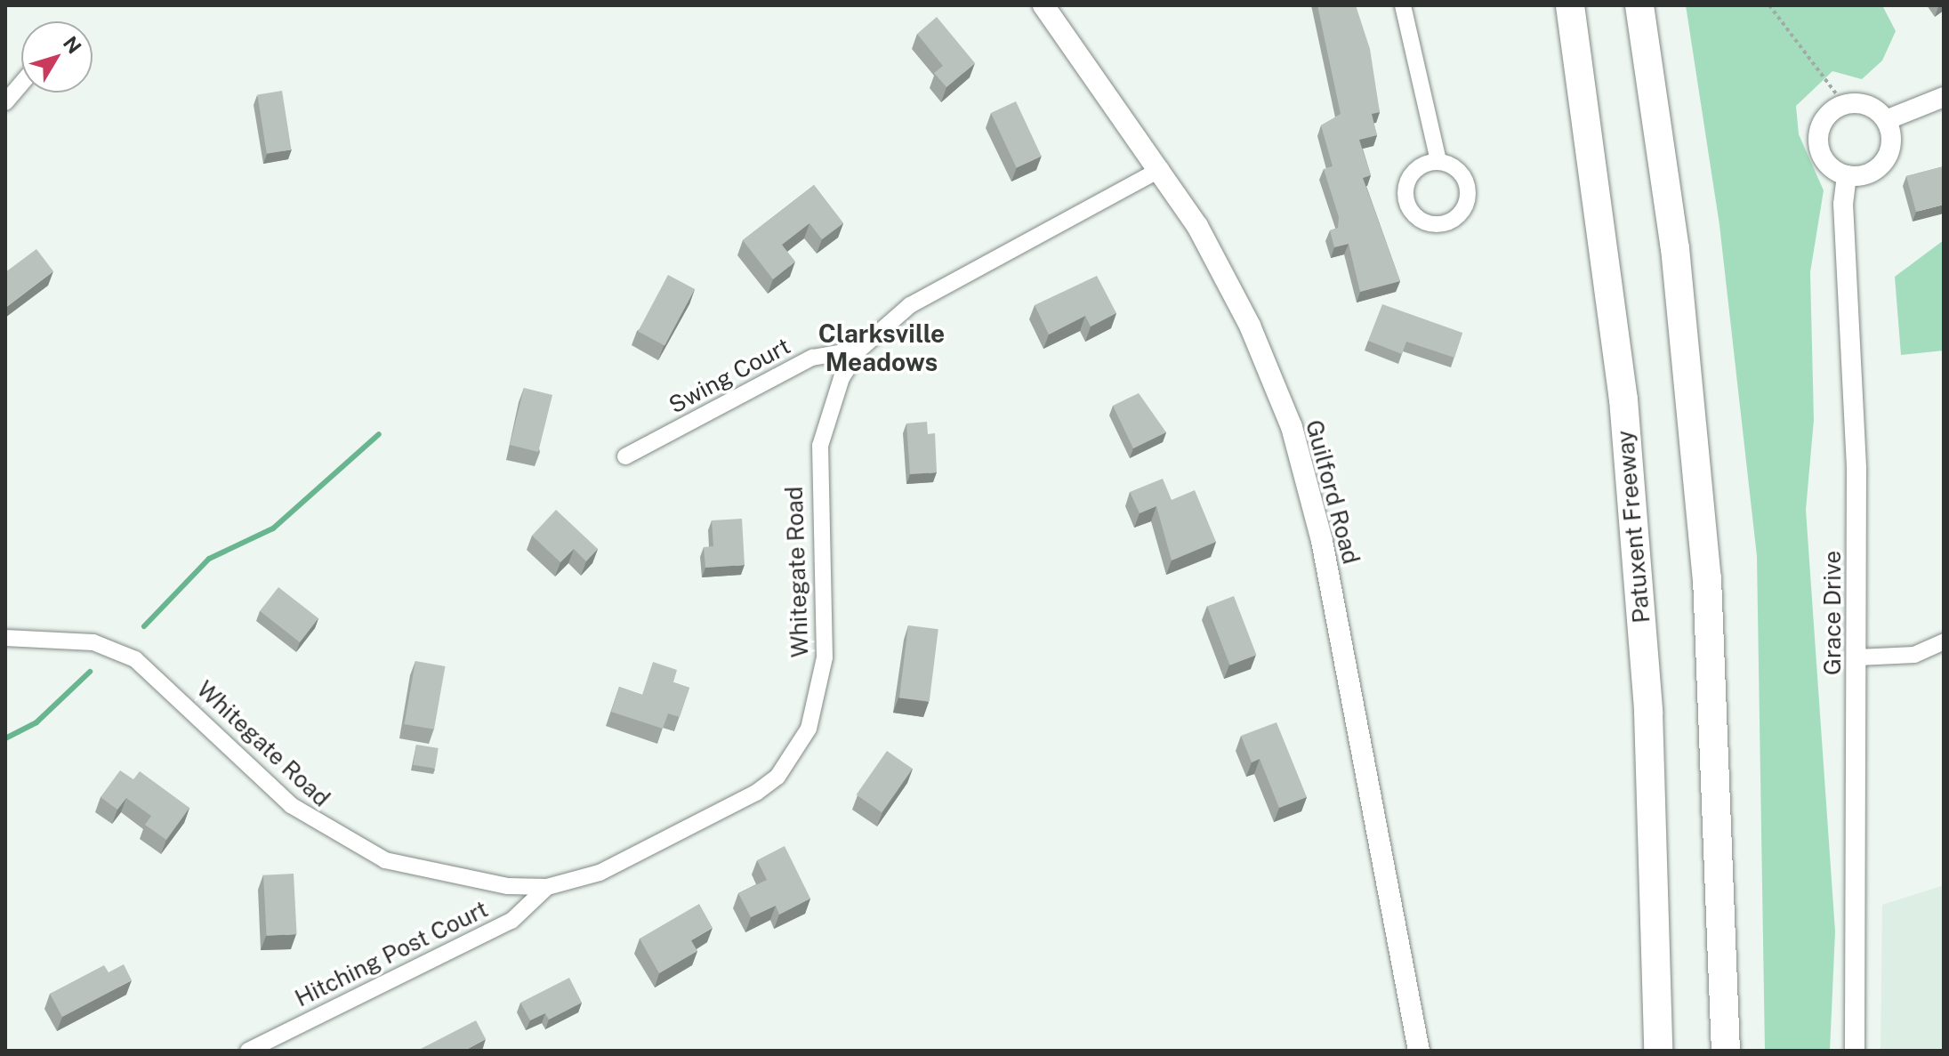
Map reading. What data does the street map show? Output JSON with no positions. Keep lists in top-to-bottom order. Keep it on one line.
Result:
{"streets":{"highway":["Patuxent Freeway"],"main road":["Guilford Road"],"street":["Swing Court","Whitegate Road","Grace Drive","Hitching Post Court"]},"crossings":[["Swing Court","Whitegate Road"],["Guilford Road","Whitegate Road"],["Whitegate Road","Hitching Post Court"]],"districts":["Clarksville Meadows"],"north":"top right"}
